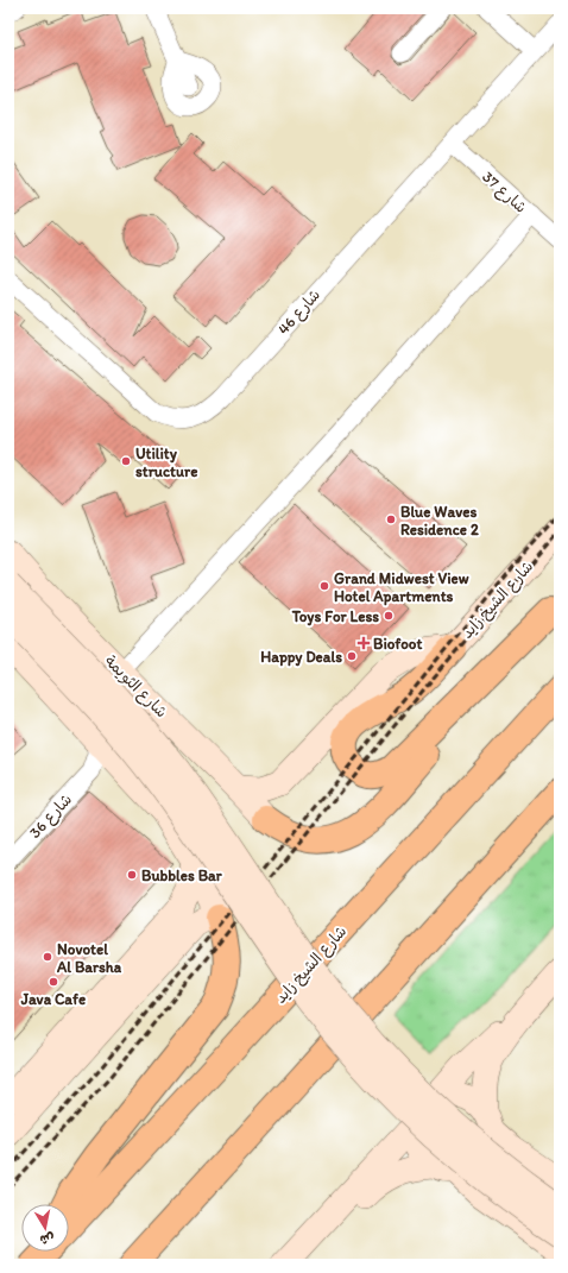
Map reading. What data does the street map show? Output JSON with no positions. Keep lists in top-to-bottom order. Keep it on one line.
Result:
{"streets":{"highway":["شارع الشيخ زايد"],"street":["شارع 37","شارع 46","شارع الثويمة","شارع 36"]},"crossings":[["شارع 37","شارع 46"]],"places":{"other":["Utility structure","Blue Waves Residence 2","Grand Midwest View Hotel Apartments","Toys For Less","Happy Deals","Bubbles Bar","Novotel Al Barsha","Java Cafe"],"health":["Biofoot"]},"north":"bottom"}
